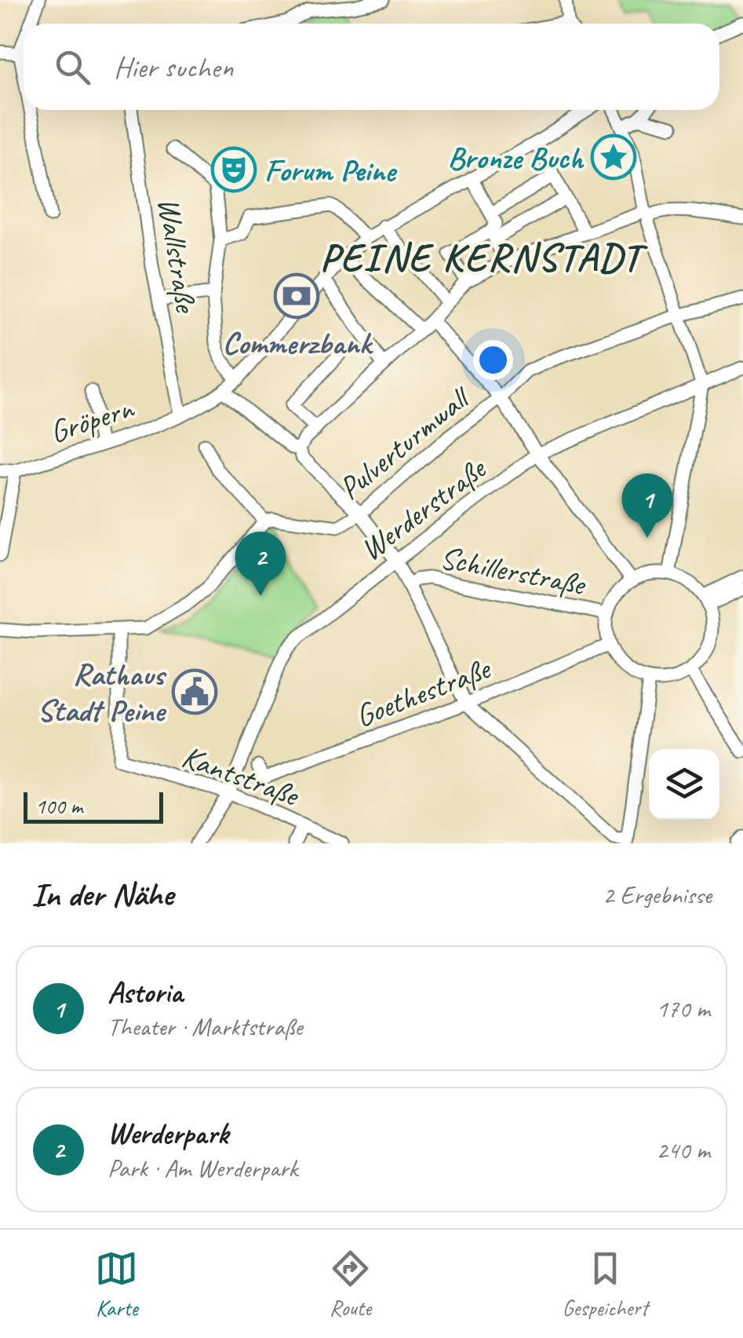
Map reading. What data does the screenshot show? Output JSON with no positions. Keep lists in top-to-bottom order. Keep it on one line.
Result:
{"streets":{"street":["Wallstraße","Gröpern","Pulverturmwall","Werderstraße","Schillerstraße","Goethestraße","Kantstraße"]},"crossings":[["Wallstraße","Gröpern"],["Werderstraße","Kantstraße"],["Schillerstraße","Goethestraße"]],"districts":["PEINE KERNSTADT"],"places":{"place":["Bronze Buch"],"theatre":["Forum Peine"],"bank":["Commerzbank"],"public building":["Rathaus Stadt Peine"]},"scale_bar":"100 m","page":{"search":"Hier suchen","pins":["1","2"],"scale":"100 m","heading":["In der Nähe","2 Ergebnisse"],"list":[{"mark":"1","name":"Astoria","note":"Theater · Marktstraße","value":"170 m"},{"mark":"2","name":"Werderpark","note":"Park · Am Werderpark","value":"240 m"}],"nav":["Karte","Route","Gespeichert"]}}
